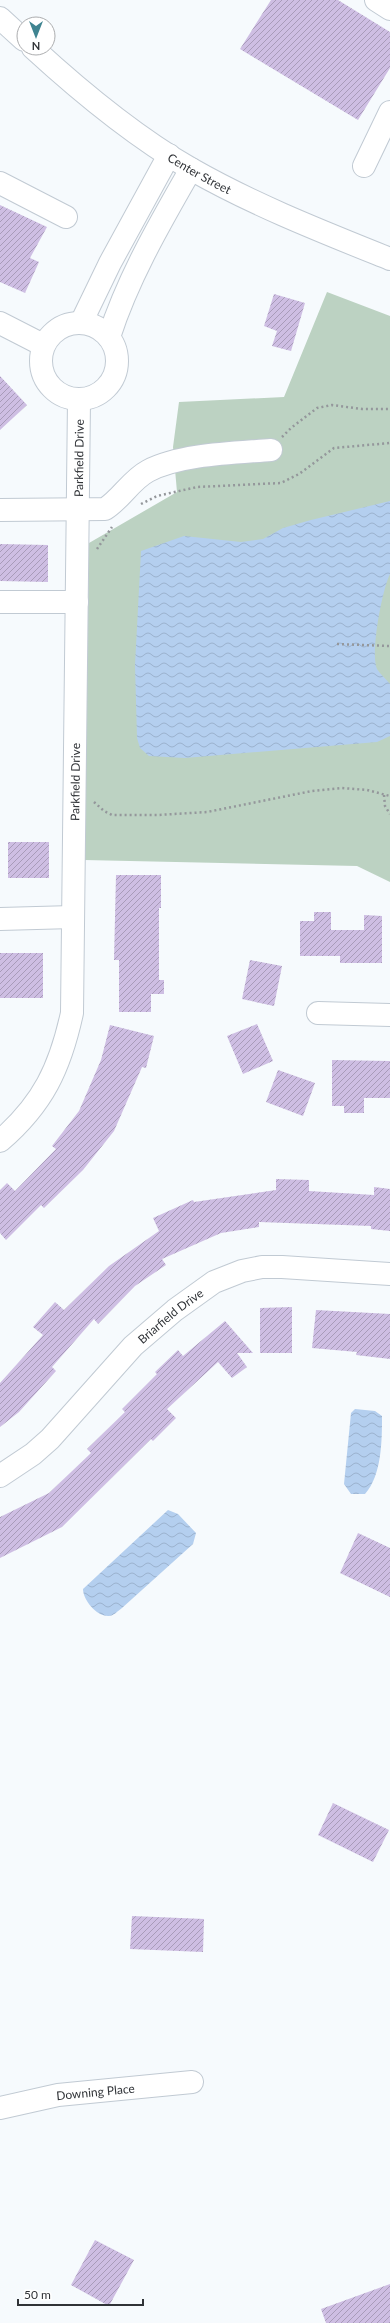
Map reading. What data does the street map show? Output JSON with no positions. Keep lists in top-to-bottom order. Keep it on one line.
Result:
{"streets":{"street":["Center Street","Parkfield Drive","Briarfield Drive","Downing Place"]},"scale_bar":"50 m","north":"bottom"}
